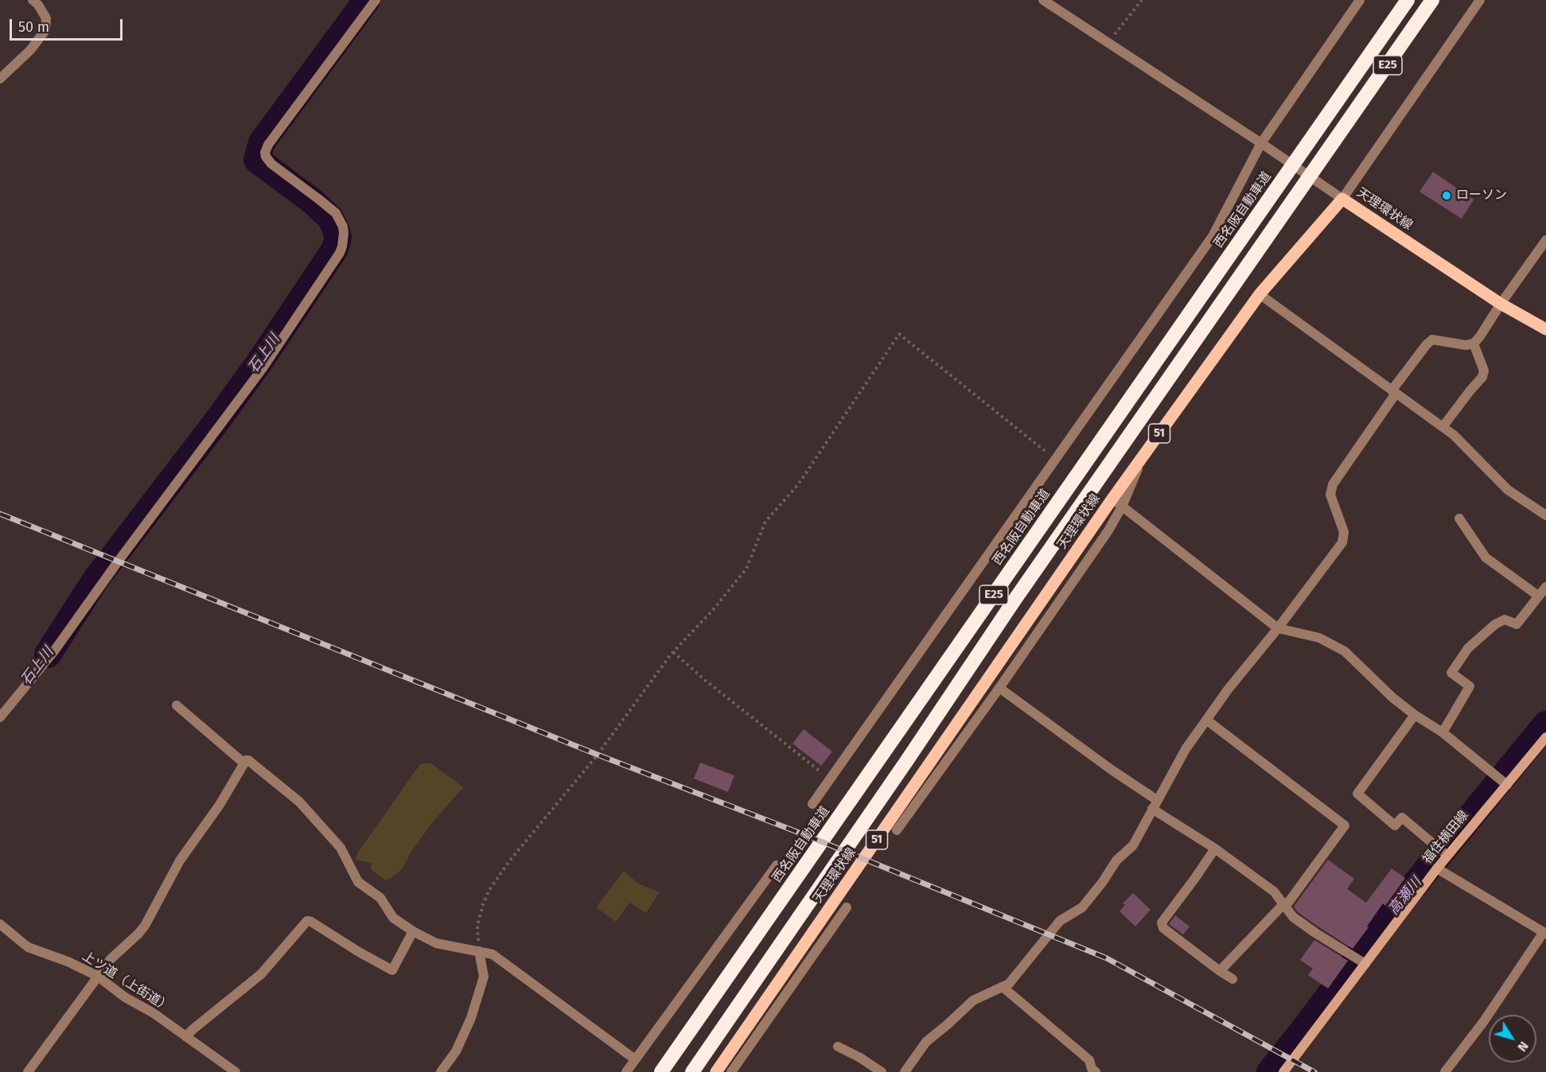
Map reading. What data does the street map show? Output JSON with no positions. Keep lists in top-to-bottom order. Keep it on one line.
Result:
{"streets":{"highway":["E25","西名阪自動車道"],"main road":["天理環状線","51","福住横田線"],"street":["上ツ道（上街道）"]},"water":["石上川","高瀬川"],"places":["ローソン"],"scale_bar":"50 m","north":"bottom right"}
